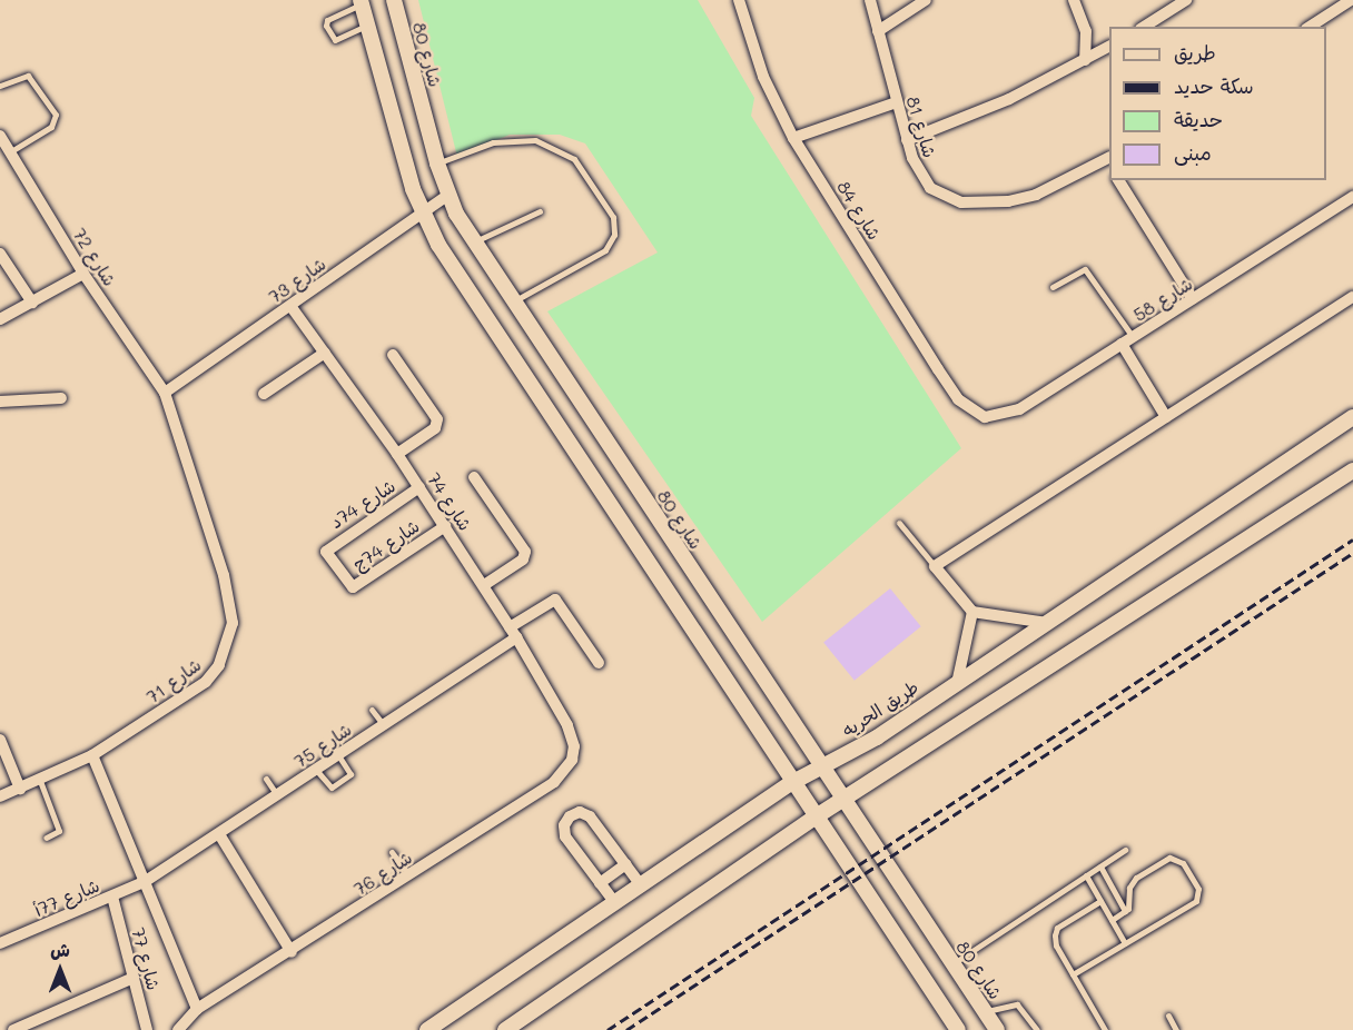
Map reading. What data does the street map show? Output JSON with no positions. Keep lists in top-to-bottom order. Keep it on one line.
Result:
{"streets":{"street":["شارع 80","شارع 81","شارع 84","شارع 72","شارع 73","شارع 58","شارع 74","شارع 74د","شارع 74ج","شارع 71","طريق الحريه","شارع 75","شارع 76","شارع 77أ","شارع 77"]},"crossings":[["شارع 80","شارع 73"],["شارع 80","طريق الحريه"],["شارع 84","شارع 58"],["شارع 72","شارع 73"],["شارع 72","شارع 71"],["شارع 73","شارع 74"],["شارع 73","شارع 71"],["شارع 74","شارع 74د"],["شارع 74","شارع 74ج"],["شارع 74","شارع 75"],["شارع 74","شارع 76"],["شارع 74د","شارع 74ج"],["شارع 75","شارع 77أ"],["شارع 77أ","شارع 77"]],"legend":["طريق","سكة حديد","حديقة","مبنى"],"north":"top"}
